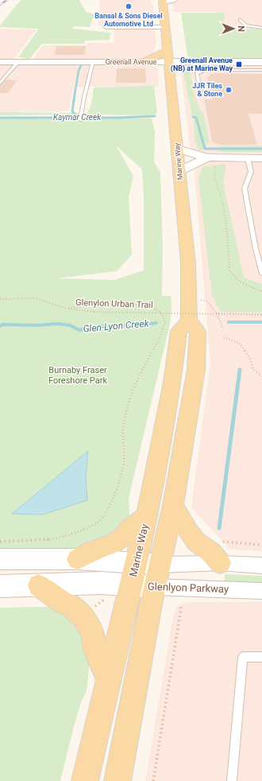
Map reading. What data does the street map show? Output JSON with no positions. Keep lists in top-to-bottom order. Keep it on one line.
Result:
{"streets":{"main road":["Marine Way"],"street":["Greenall Avenue","Glenlyon Parkway"],"path":["Glenylon Urban Trail"]},"crossings":[["Greenall Avenue","Marine Way"],["Marine Way","Glenlyon Parkway"]],"water":["Kaymar Creek","Glen-Lyon Creek"],"parks":["Burnaby Fraser Foreshore Park"],"places":{"other":["Bansal & Sons Diesel Automotive Ltd","JJR Tiles & Stone"],"transit":["Greenall Avenue (NB) at Marine Way"]},"north":"right"}
